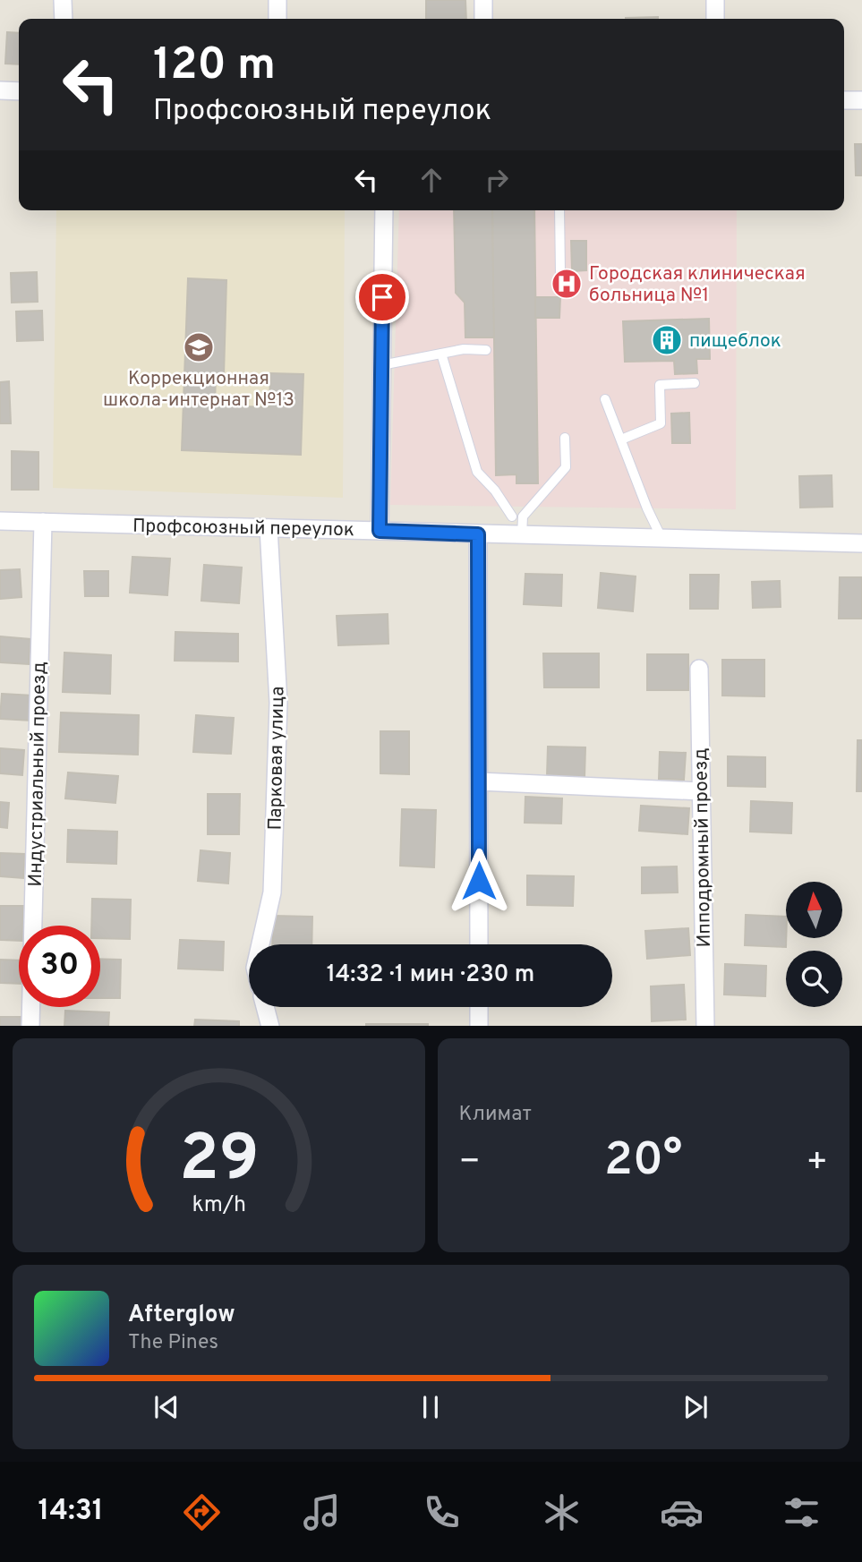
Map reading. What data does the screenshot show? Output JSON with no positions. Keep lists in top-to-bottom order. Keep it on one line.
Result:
{"streets":{"street":["Профсоюзный переулок","Парковая улица","Индустриальный проезд","Ипподромный проезд"]},"crossings":[["Профсоюзный переулок","Парковая улица"],["Профсоюзный переулок","Индустриальный проезд"]],"places":{"hospital":["Городская клиническая больница №1"],"building":["пищеблок"],"school or university":["Коррекционная школа-интернат №13"]},"north":"top","page":{"turn":["120 m","Профсоюзный переулок"],"limit":"30","trip":"14:32 · 1 мин · 230 m","tile":"Климат","heat":["−","20°","+"],"song":["Afterglow","The Pines"],"tabs":"14:31","gauge":["29","km/h"]}}
